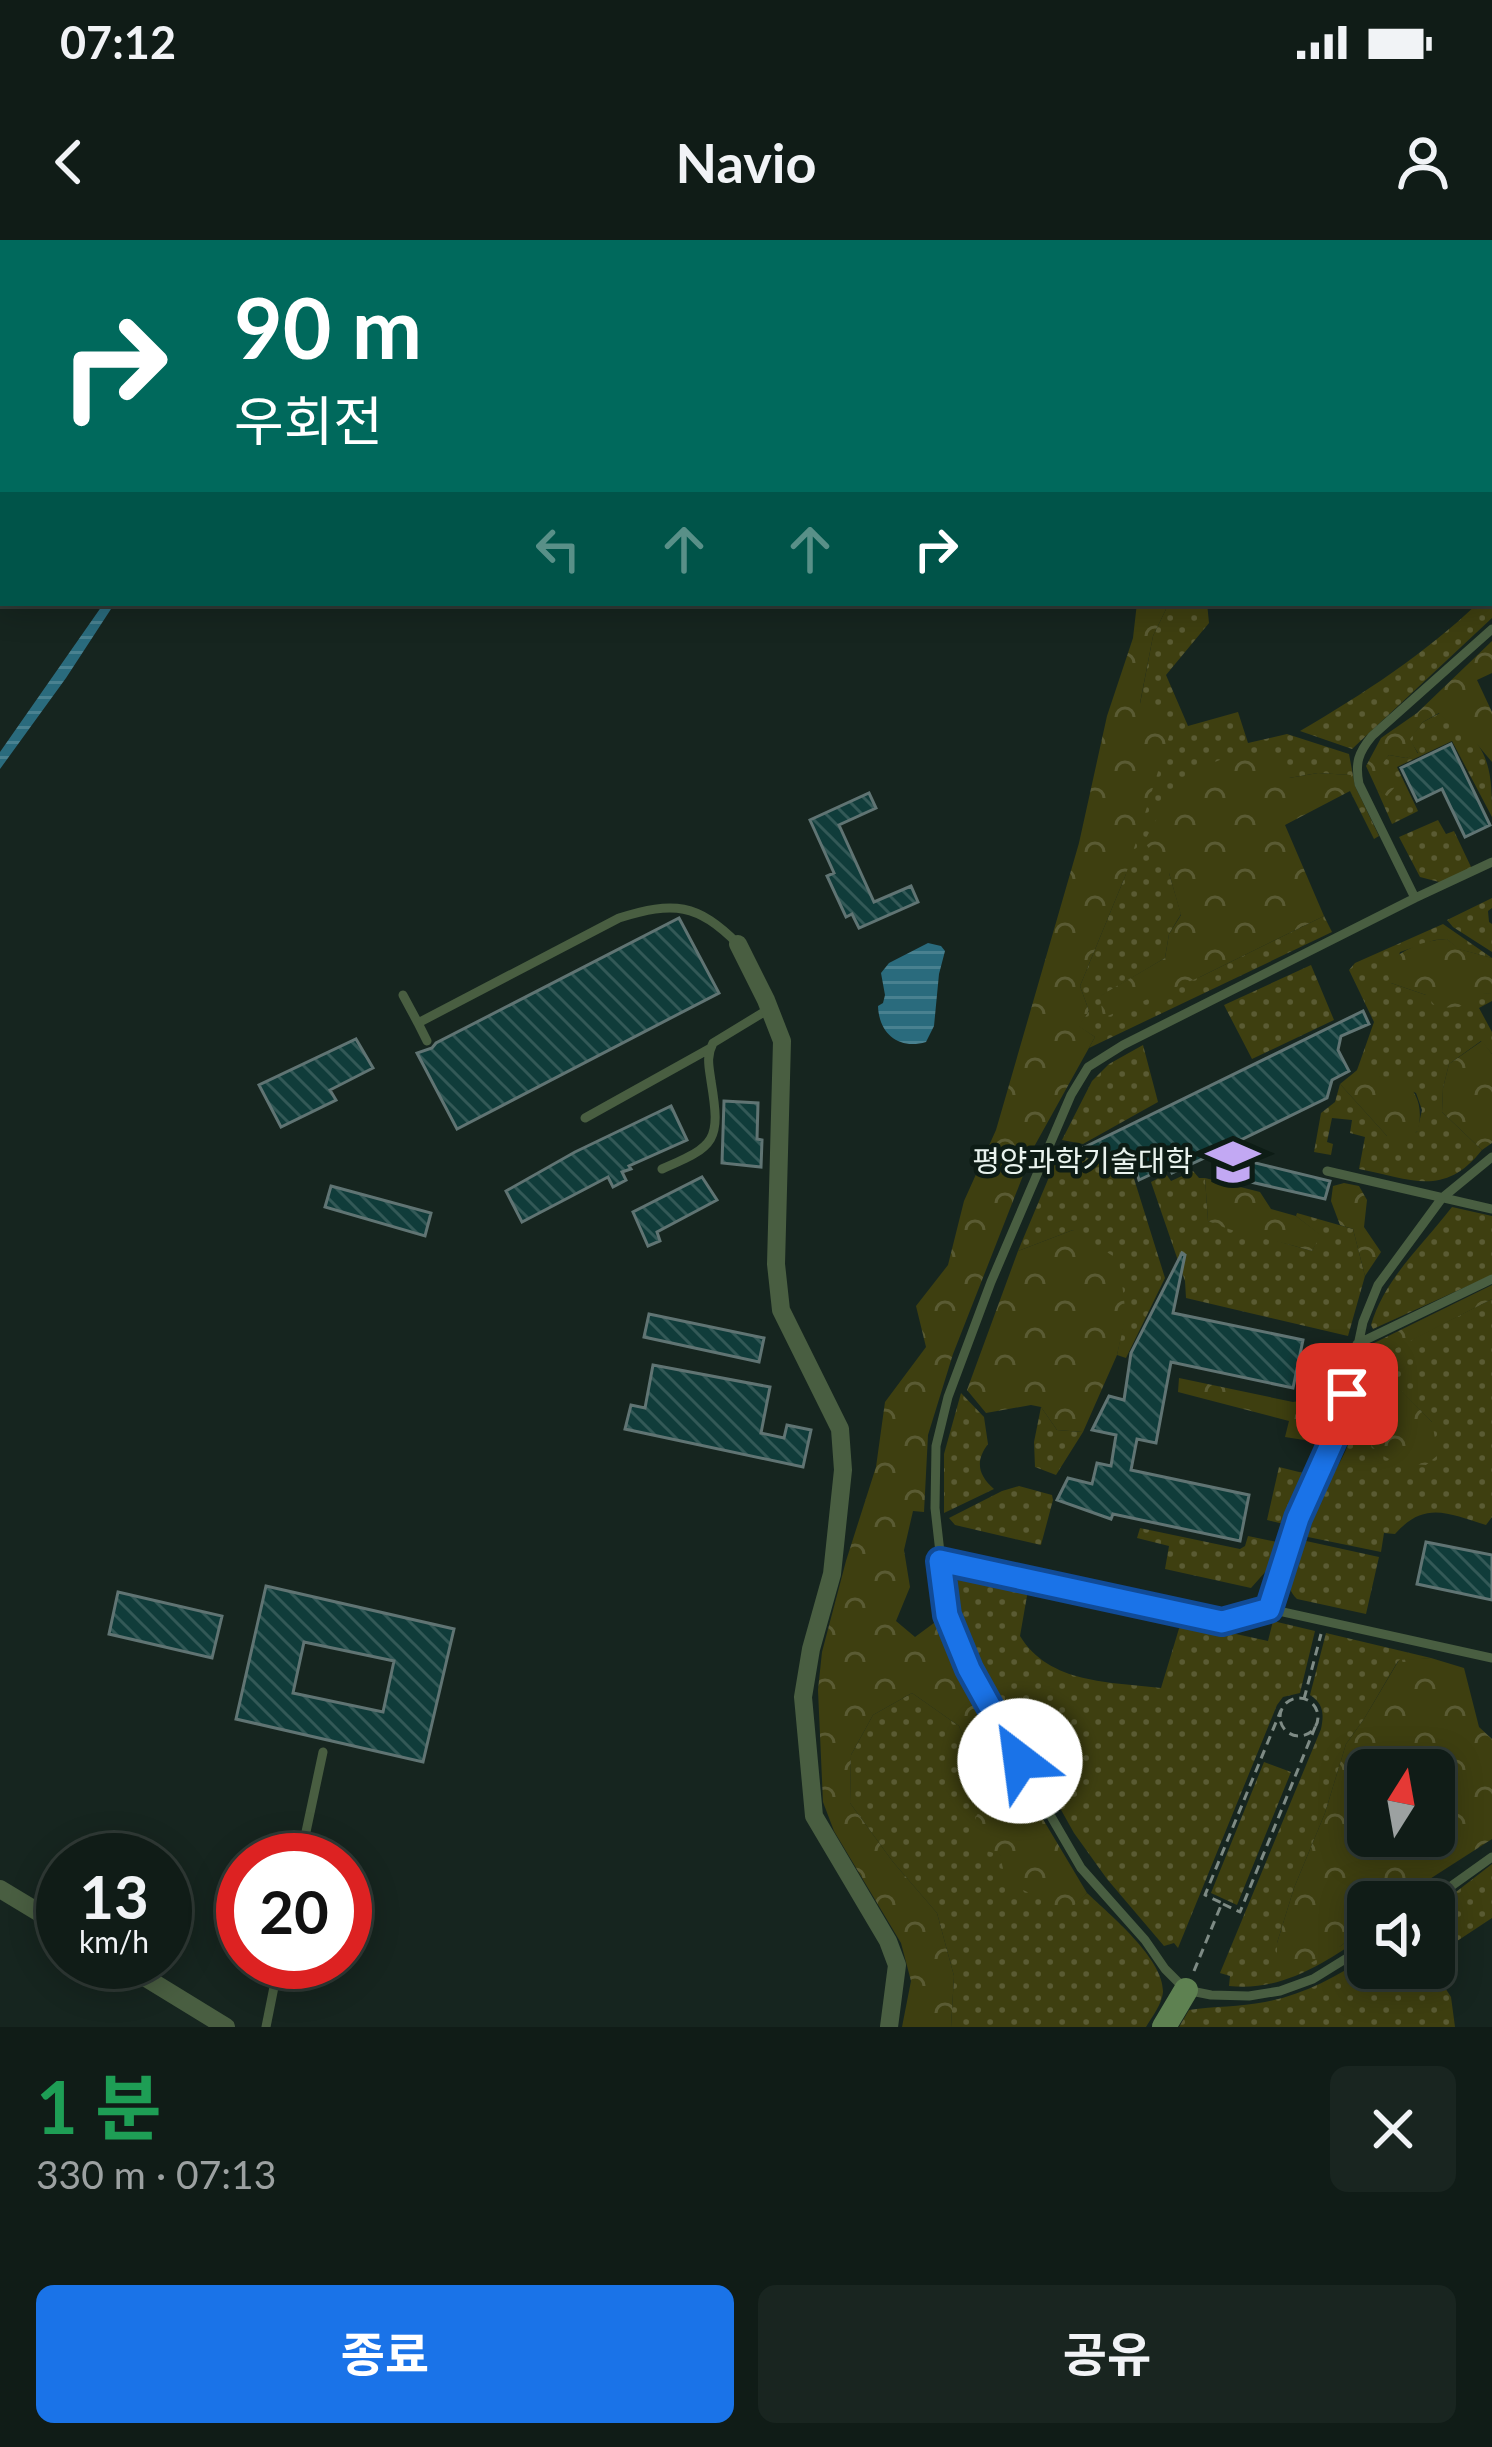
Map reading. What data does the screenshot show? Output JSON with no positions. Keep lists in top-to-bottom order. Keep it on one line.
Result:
{"places":{"school or university":["평양과학기술대학"]},"north":"top","page":{"status":"07:12","header":"Navio","turn":["90 m","우회전"],"speed":"13 km/h","limit":"20","heading":["1 분","330 m · 07:13"],"buttons":["종료","공유"]}}
